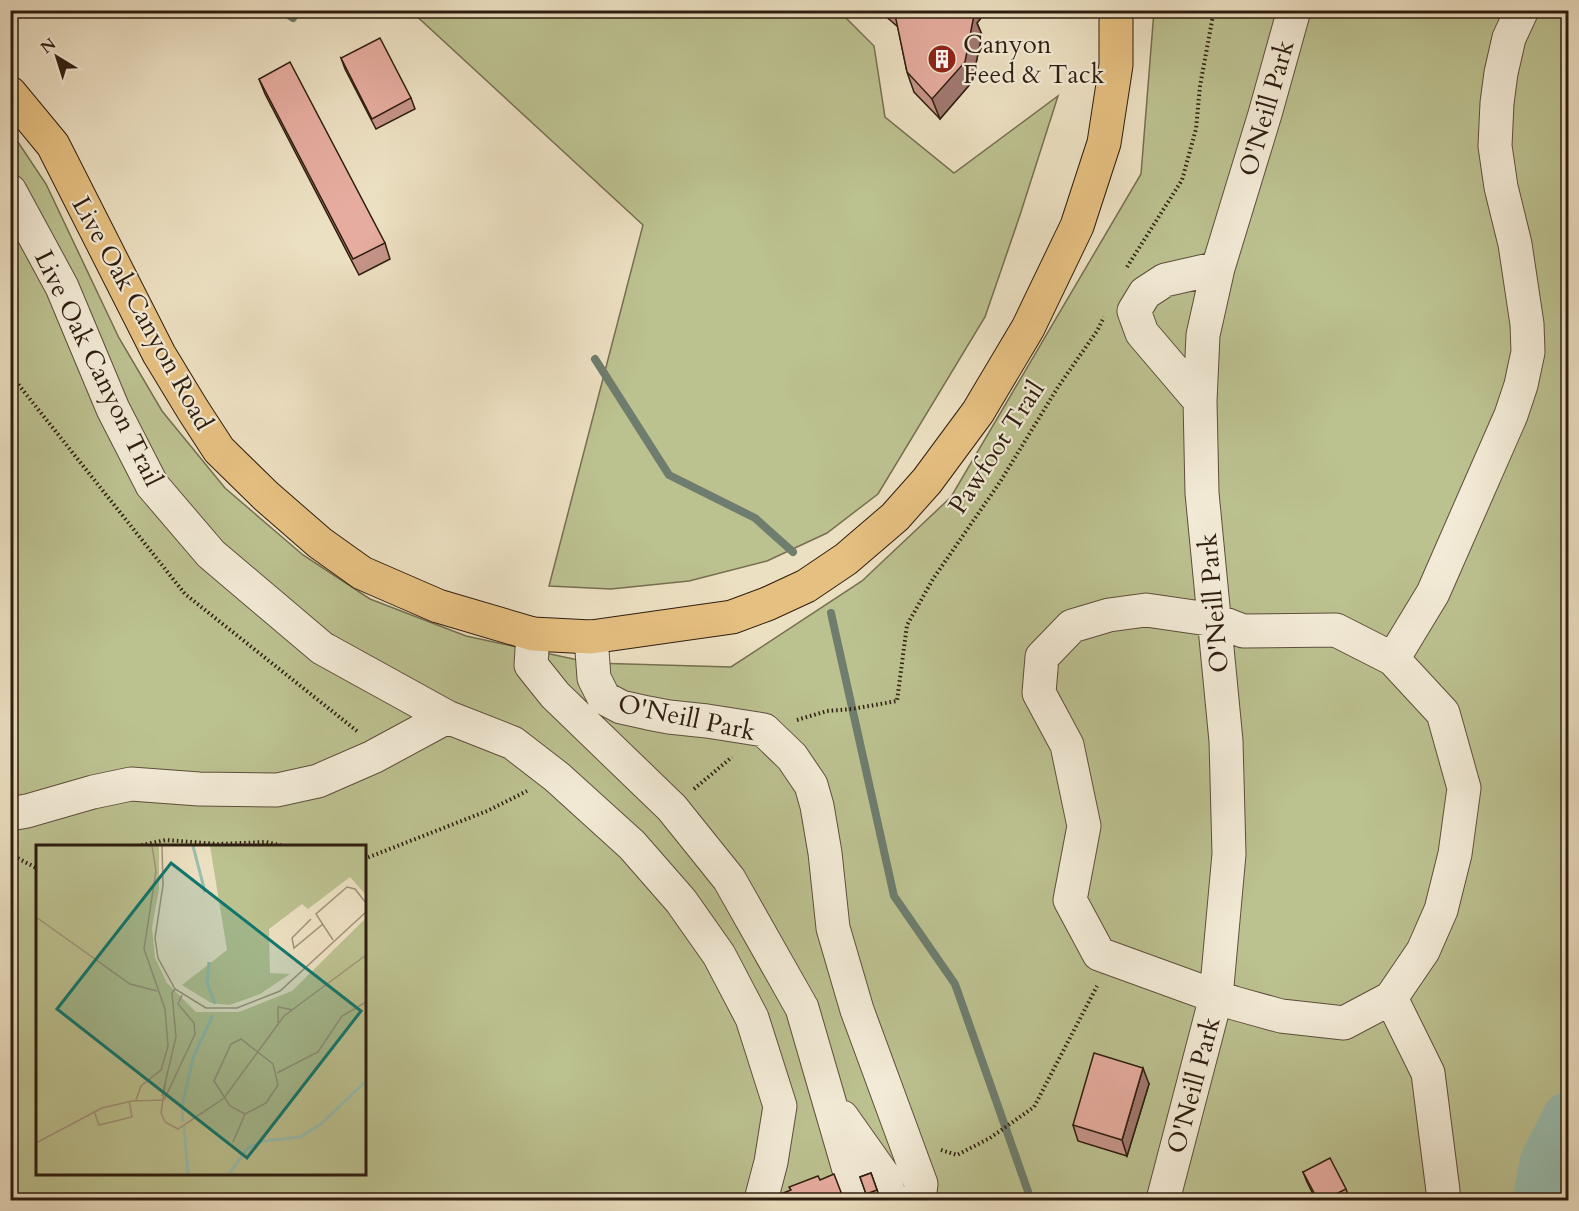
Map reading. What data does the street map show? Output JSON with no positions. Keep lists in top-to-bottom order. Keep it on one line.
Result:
{"streets":{"main road":["Live Oak Canyon Road"],"street":["O'Neill Park","Live Oak Canyon Trail"],"path":["Pawfoot Trail"]},"crossings":[["O'Neill Park","Live Oak Canyon Road"],["O'Neill Park","Pawfoot Trail"]],"places":{"building":["Canyon Feed & Tack"]},"north":"top left"}
